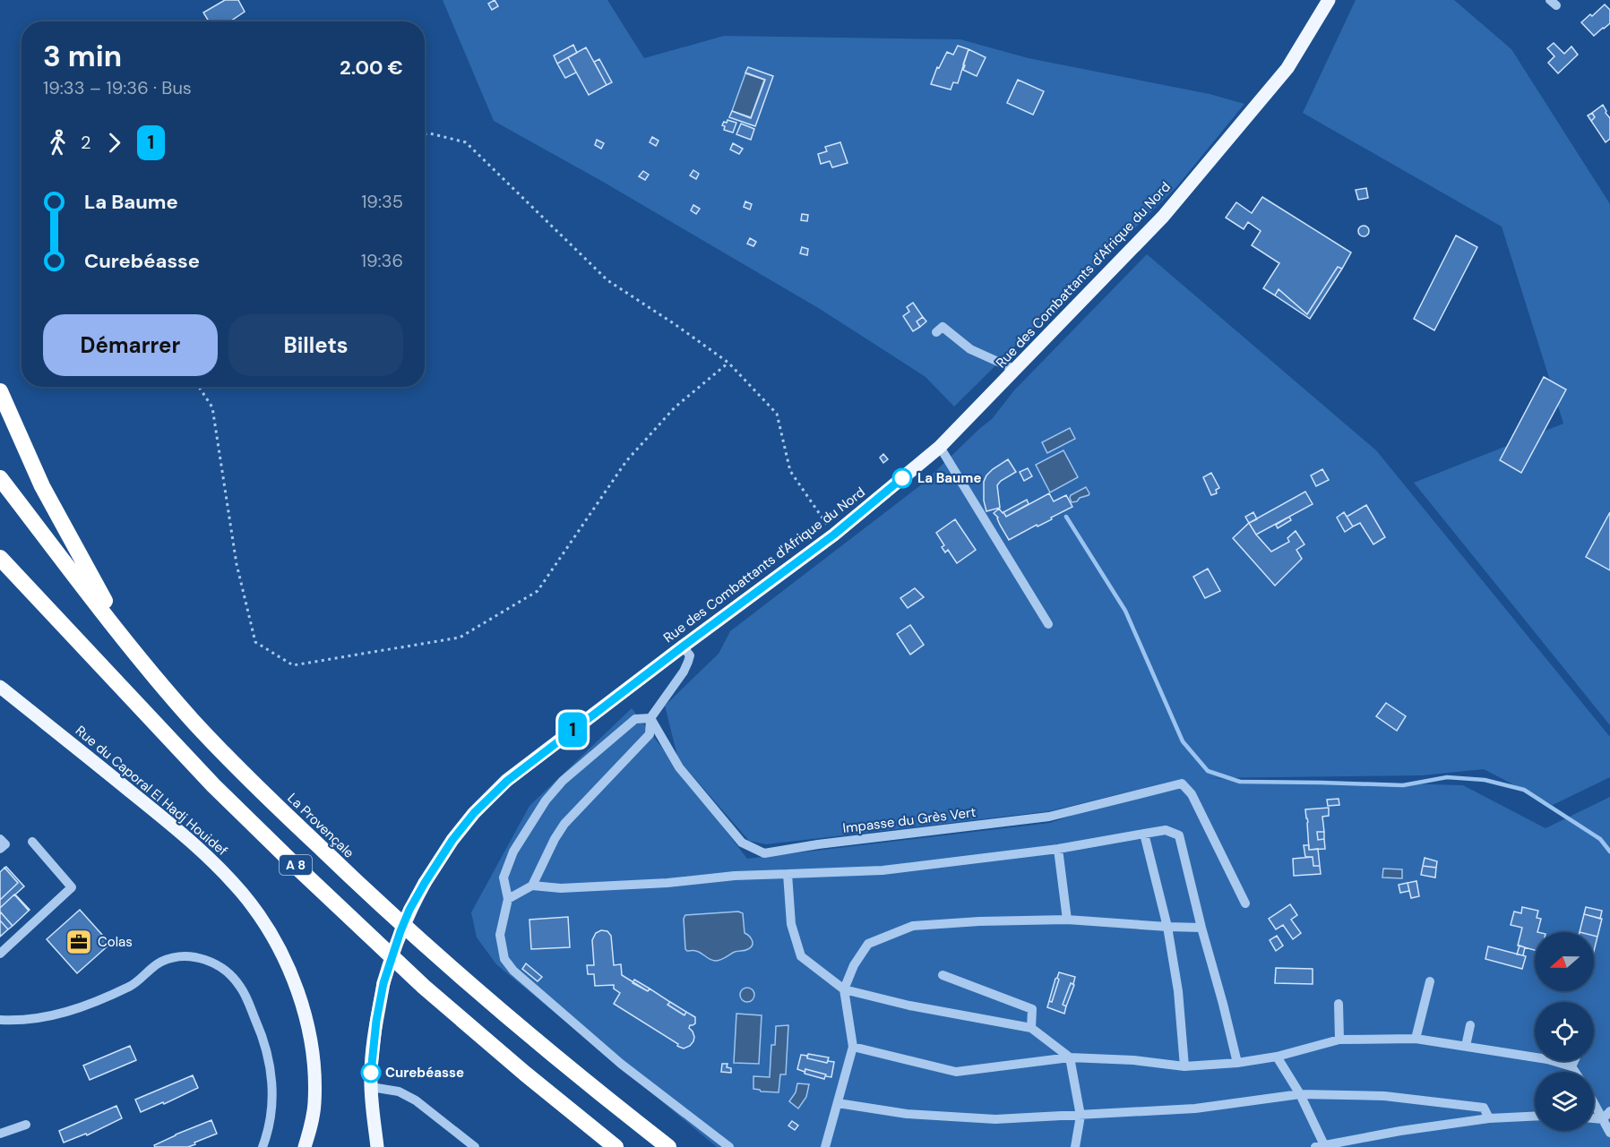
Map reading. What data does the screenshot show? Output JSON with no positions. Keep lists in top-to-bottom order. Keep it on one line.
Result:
{"streets":{"highway":["La Provençale","A 8"],"main road":["Rue des Combattants d'Afrique du Nord","Rue du Caporal El Hadj Houidef"],"street":["Impasse du Grès Vert"]},"places":{"other":["La Baume","Curebéasse"],"office":["Colas"]},"lines":["bus line 1"],"north":"left","page":{"on_map":"1","heading":["3 min","19:33 – 19:36 · Bus","2.00 €"],"legs":["2","1"],"list":[{"name":"La Baume","value":"19:35"},{"name":"Curebéasse","value":"19:36"}],"buttons":["Démarrer","Billets"]}}
